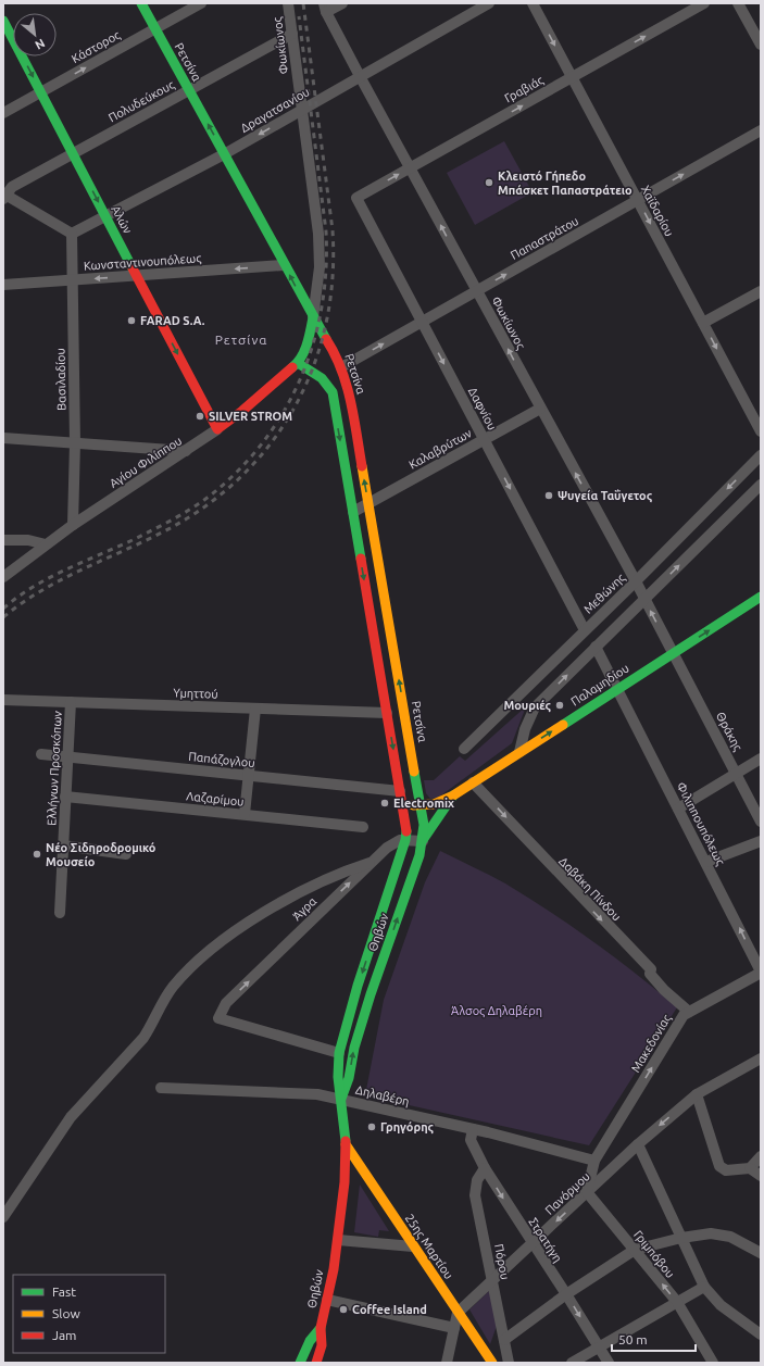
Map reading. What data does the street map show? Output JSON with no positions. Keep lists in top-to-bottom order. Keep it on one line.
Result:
{"streets":{"main road":["Ρετσίνα","Αλών","Αγίου Φιλίππου","Παλαμηδίου","Θηβών","25ης Μαρτίου"],"street":["Φωκίωνος","Κάστορος","Γραβιάς","Πολυδεύκους","Δραγατσανίου","Χαϊδαρίου","Παπαστράτου","Κωνσταντινουπόλεως","Βασιλαδίου","Δαφνίου","Καλαβρύτων","Μεθώνης","Υμηττού","Θράκης","Παπάζογλου","Ελλήνων Προσκόπων","Λαζαρίμου","Φιλιππουπόλεως","Δαβάκη Πίνδου","Άγρα","Μακεδονίας","Δηλαβέρη","Πανόρμου","Στρατήγη","Γριμπόβου","Πόρου"]},"crossings":[["Φωκίωνος","Ρετσίνα"],["Φωκίωνος","Γραβιάς"],["Φωκίωνος","Πολυδεύκους"],["Φωκίωνος","Δραγατσανίου"],["Φωκίωνος","Παπαστράτου"],["Φωκίωνος","Καλαβρύτων"],["Φωκίωνος","Μεθώνης"],["Φωκίωνος","Παλαμηδίου"],["Φωκίωνος","Θράκης"],["Κάστορος","Ρετσίνα"],["Κάστορος","Αλών"],["Ρετσίνα","Πολυδεύκους"],["Ρετσίνα","Δραγατσανίου"],["Ρετσίνα","Παπαστράτου"],["Ρετσίνα","Κωνσταντινουπόλεως"],["Ρετσίνα","Καλαβρύτων"],["Ρετσίνα","Θηβών"],["Γραβιάς","Χαϊδαρίου"],["Γραβιάς","Δαφνίου"],["Πολυδεύκους","Αλών"],["Δραγατσανίου","Αλών"],["Δραγατσανίου","Βασιλαδίου"],["Χαϊδαρίου","Παπαστράτου"],["Αλών","Κωνσταντινουπόλεως"],["Αλών","Αγίου Φιλίππου"],["Παπαστράτου","Δαφνίου"],["Κωνσταντινουπόλεως","Βασιλαδίου"],["Βασιλαδίου","Αγίου Φιλίππου"],["Δαφνίου","Καλαβρύτων"],["Δαφνίου","Μεθώνης"],["Παλαμηδίου","Θράκης"],["Παλαμηδίου","Φιλιππουπόλεως"],["Παλαμηδίου","Δαβάκη Πίνδου"],["Παλαμηδίου","Άγρα"],["Παλαμηδίου","Θηβών"],["Υμηττού","Ελλήνων Προσκόπων"],["Παπάζογλου","Ελλήνων Προσκόπων"],["Παπάζογλου","Θηβών"],["Ελλήνων Προσκόπων","Λαζαρίμου"],["Φιλιππουπόλεως","Μακεδονίας"],["Δαβάκη Πίνδου","Μακεδονίας"],["Άγρα","Θηβών"],["Θηβών","Δηλαβέρη"],["Θηβών","25ης Μαρτίου"],["Μακεδονίας","Δηλαβέρη"],["Δηλαβέρη","Στρατήγη"],["Πανόρμου","Στρατήγη"],["Πανόρμου","25ης Μαρτίου"],["Πανόρμου","Γριμπόβου"],["Πανόρμου","Πόρου"],["Στρατήγη","Πόρου"]],"one_way":["Φωκίωνος","Κάστορος","Γραβιάς","Χαϊδαρίου","Αλών","Παπαστράτου","Κωνσταντινουπόλεως","Δαφνίου","Παλαμηδίου","Φιλιππουπόλεως","Δαβάκη Πίνδου","Μακεδονίας","Στρατήγη"],"districts":["Ρετσίνα"],"parks":["Άλσος Δηλαβέρη"],"places":["Κλειστό Γήπεδο Μπάσκετ Παπαστράτειο","FARAD S.A.","SILVER STROM","Ψυγεία Ταΰγετος","Μουριές","Electromix","Νέο Σιδηροδρομικό Μουσείο","Γρηγόρης","Coffee Island"],"legend":["Fast","Slow","Jam"],"scale_bar":"50 m","north":"bottom right"}
